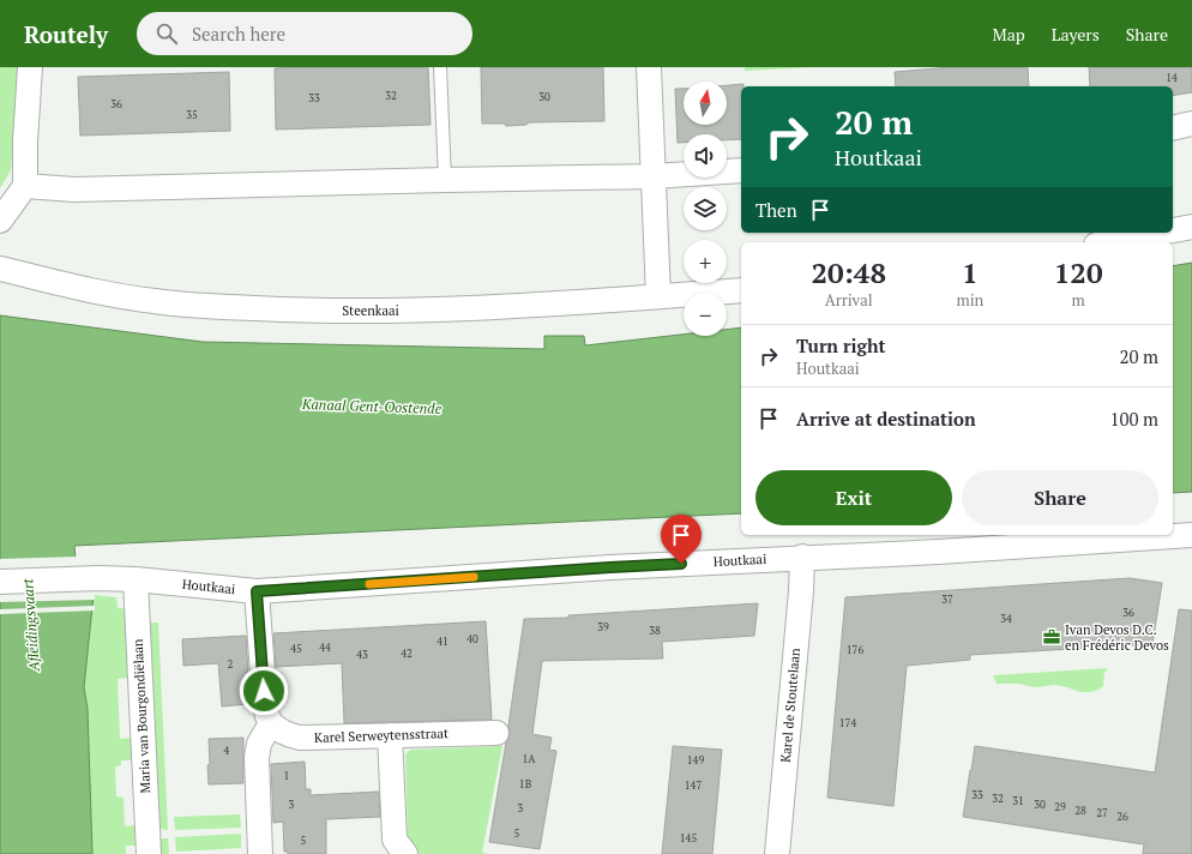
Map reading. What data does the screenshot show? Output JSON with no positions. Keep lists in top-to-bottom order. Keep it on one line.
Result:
{"streets":{"street":["Steenkaai","Houtkaai","Karel de Stoutelaan","Maria van Bourgondiëlaan","Karel Serweytensstraat"]},"crossings":[["Houtkaai","Karel de Stoutelaan"],["Houtkaai","Maria van Bourgondiëlaan"]],"water":["Kanaal Gent-Oostende","Afleidingsvaart"],"places":{"office":["Ivan Devos D.C. en Frédéric Devos"]},"house_numbers":["14","32","30","33","36","35","37","36","34","39","38","40","41","44","45","176","42","43","2","174","4","1A","149","1","1B","147","33","32","31","3","30","29","3","28","27","26","5","145","5"],"north":"top","page":{"header":"Routely","search":"Search here","nav":["Map","Layers","Share"],"map_buttons":["+","−"],"turn":["20 m","Houtkaai"],"then":"Then","eta":["20:48","Arrival","1","min","120","m"],"list":[{"name":"Turn right","note":"Houtkaai","value":"20 m"},{"name":"Arrive at destination","value":"100 m"}],"buttons":["Exit","Share"]}}
